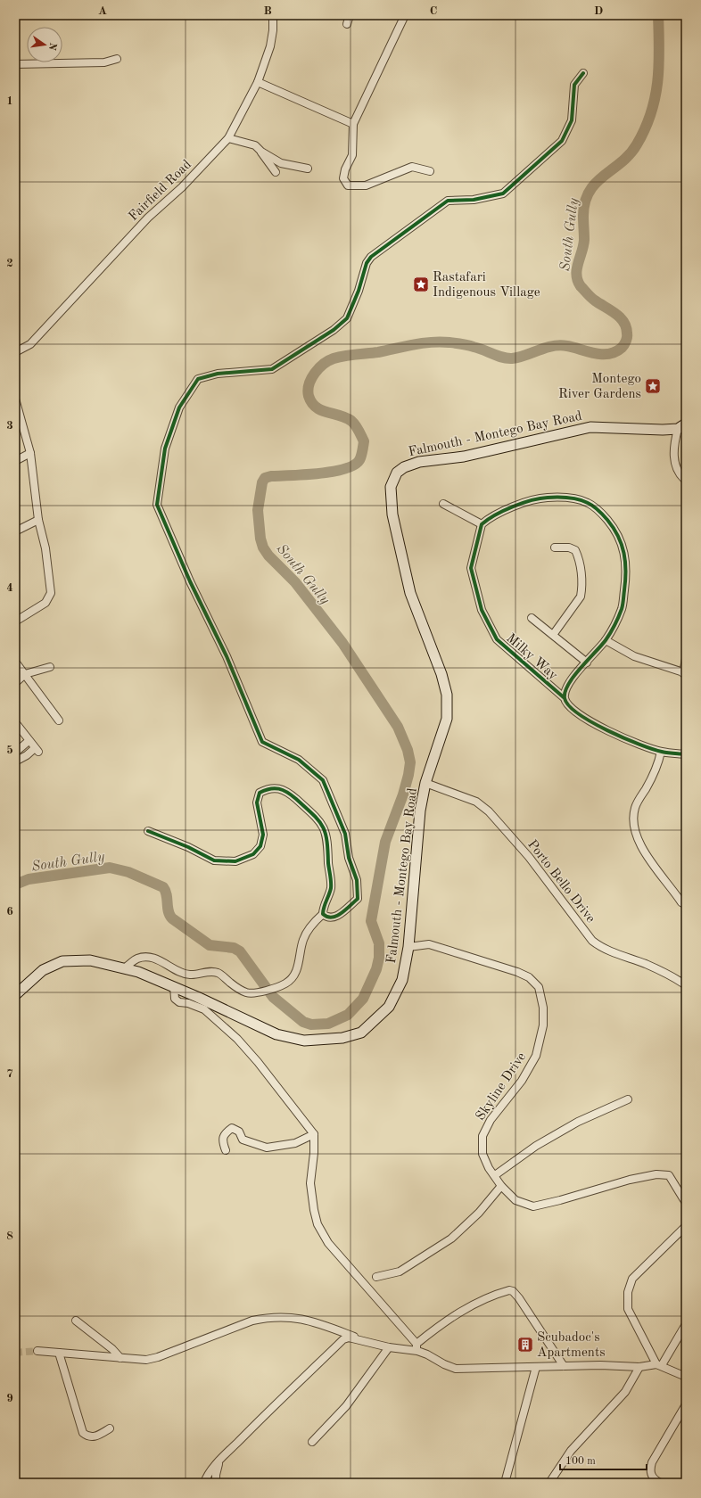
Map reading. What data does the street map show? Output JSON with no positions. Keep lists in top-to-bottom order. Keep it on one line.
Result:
{"streets":{"main road":["Falmouth - Montego Bay Road"],"street":["Fairfield Road","Milky Way","Porto Bello Drive","Skyline Drive"]},"crossings":[["Falmouth - Montego Bay Road","Porto Bello Drive"],["Falmouth - Montego Bay Road","Skyline Drive"]],"water":["South Gully"],"places":{"place":["Rastafari Indigenous Village","Montego River Gardens"],"building":["Scubadoc's Apartments"]},"scale_bar":"100 m","north":"right","grid":{"columns":["A","B","C","D"],"rows":["1","2","3","4","5","6","7","8","9"]}}
